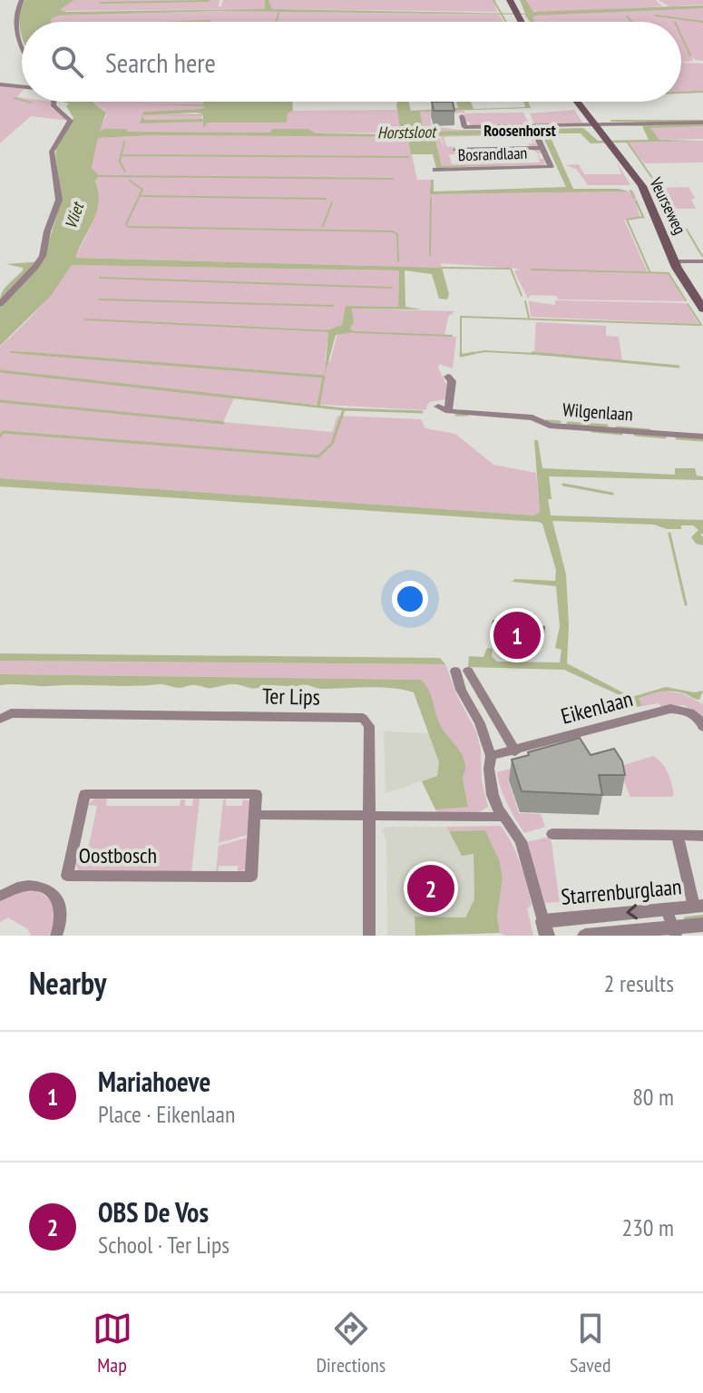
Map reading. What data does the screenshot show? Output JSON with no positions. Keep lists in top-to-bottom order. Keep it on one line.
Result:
{"streets":{"main road":["Veurseweg"],"street":["Bosrandlaan","Wilgenlaan","Ter Lips","Eikenlaan","Oostbosch","Starrenburglaan"]},"districts":["Roosenhorst"],"water":["Horstsloot","Vliet"],"page":{"search":"Search here","pins":["1","2"],"heading":["Nearby","2 results"],"list":[{"mark":"1","name":"Mariahoeve","note":"Place · Eikenlaan","value":"80 m"},{"mark":"2","name":"OBS De Vos","note":"School · Ter Lips","value":"230 m"}],"nav":["Map","Directions","Saved"]}}
